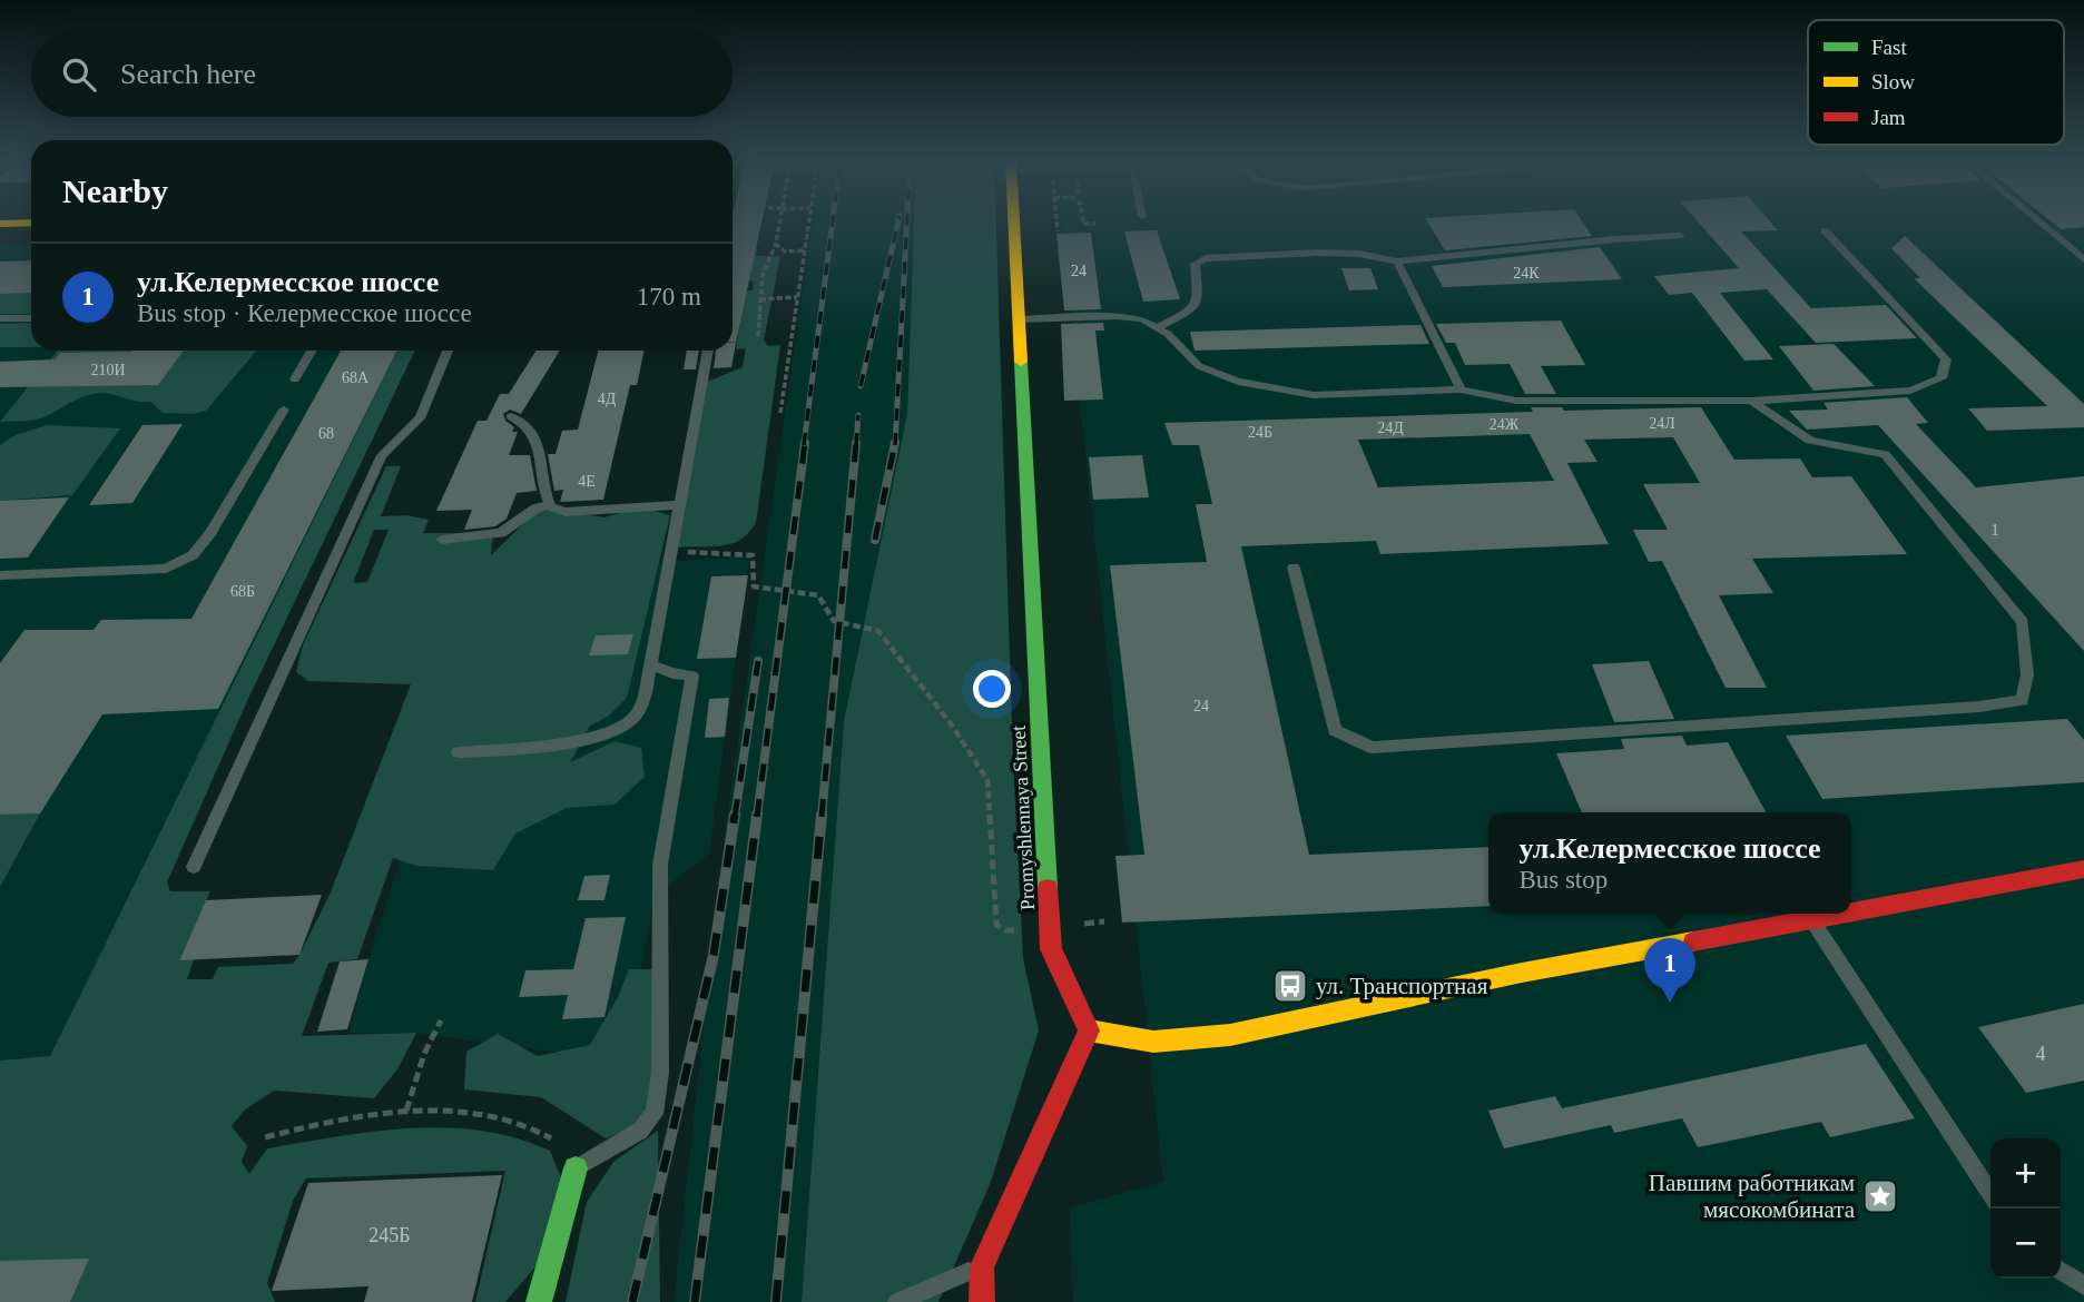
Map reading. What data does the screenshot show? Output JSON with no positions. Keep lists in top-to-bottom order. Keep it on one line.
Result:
{"streets":{"main road":["Promyshlennaya Street"]},"places":{"bus stop":["ул. Транспортная"],"place":["Павшим работникам мясокомбината"]},"house_numbers":["24","24К","210И","68А","4Д","24Л","24Ж","24Д","24Б","68","4Е","1","68Б","24","4","245Б"],"legend":["Fast","Slow","Jam"],"page":{"search":"Search here","heading":"Nearby","list":[{"mark":"1","name":"ул.Келермесское шоссе","note":"Bus stop · Келермесское шоссе","value":"170 m"}],"popup":["ул.Келермесское шоссе","Bus stop"],"pins":"1","map_buttons":["+","−"]}}
